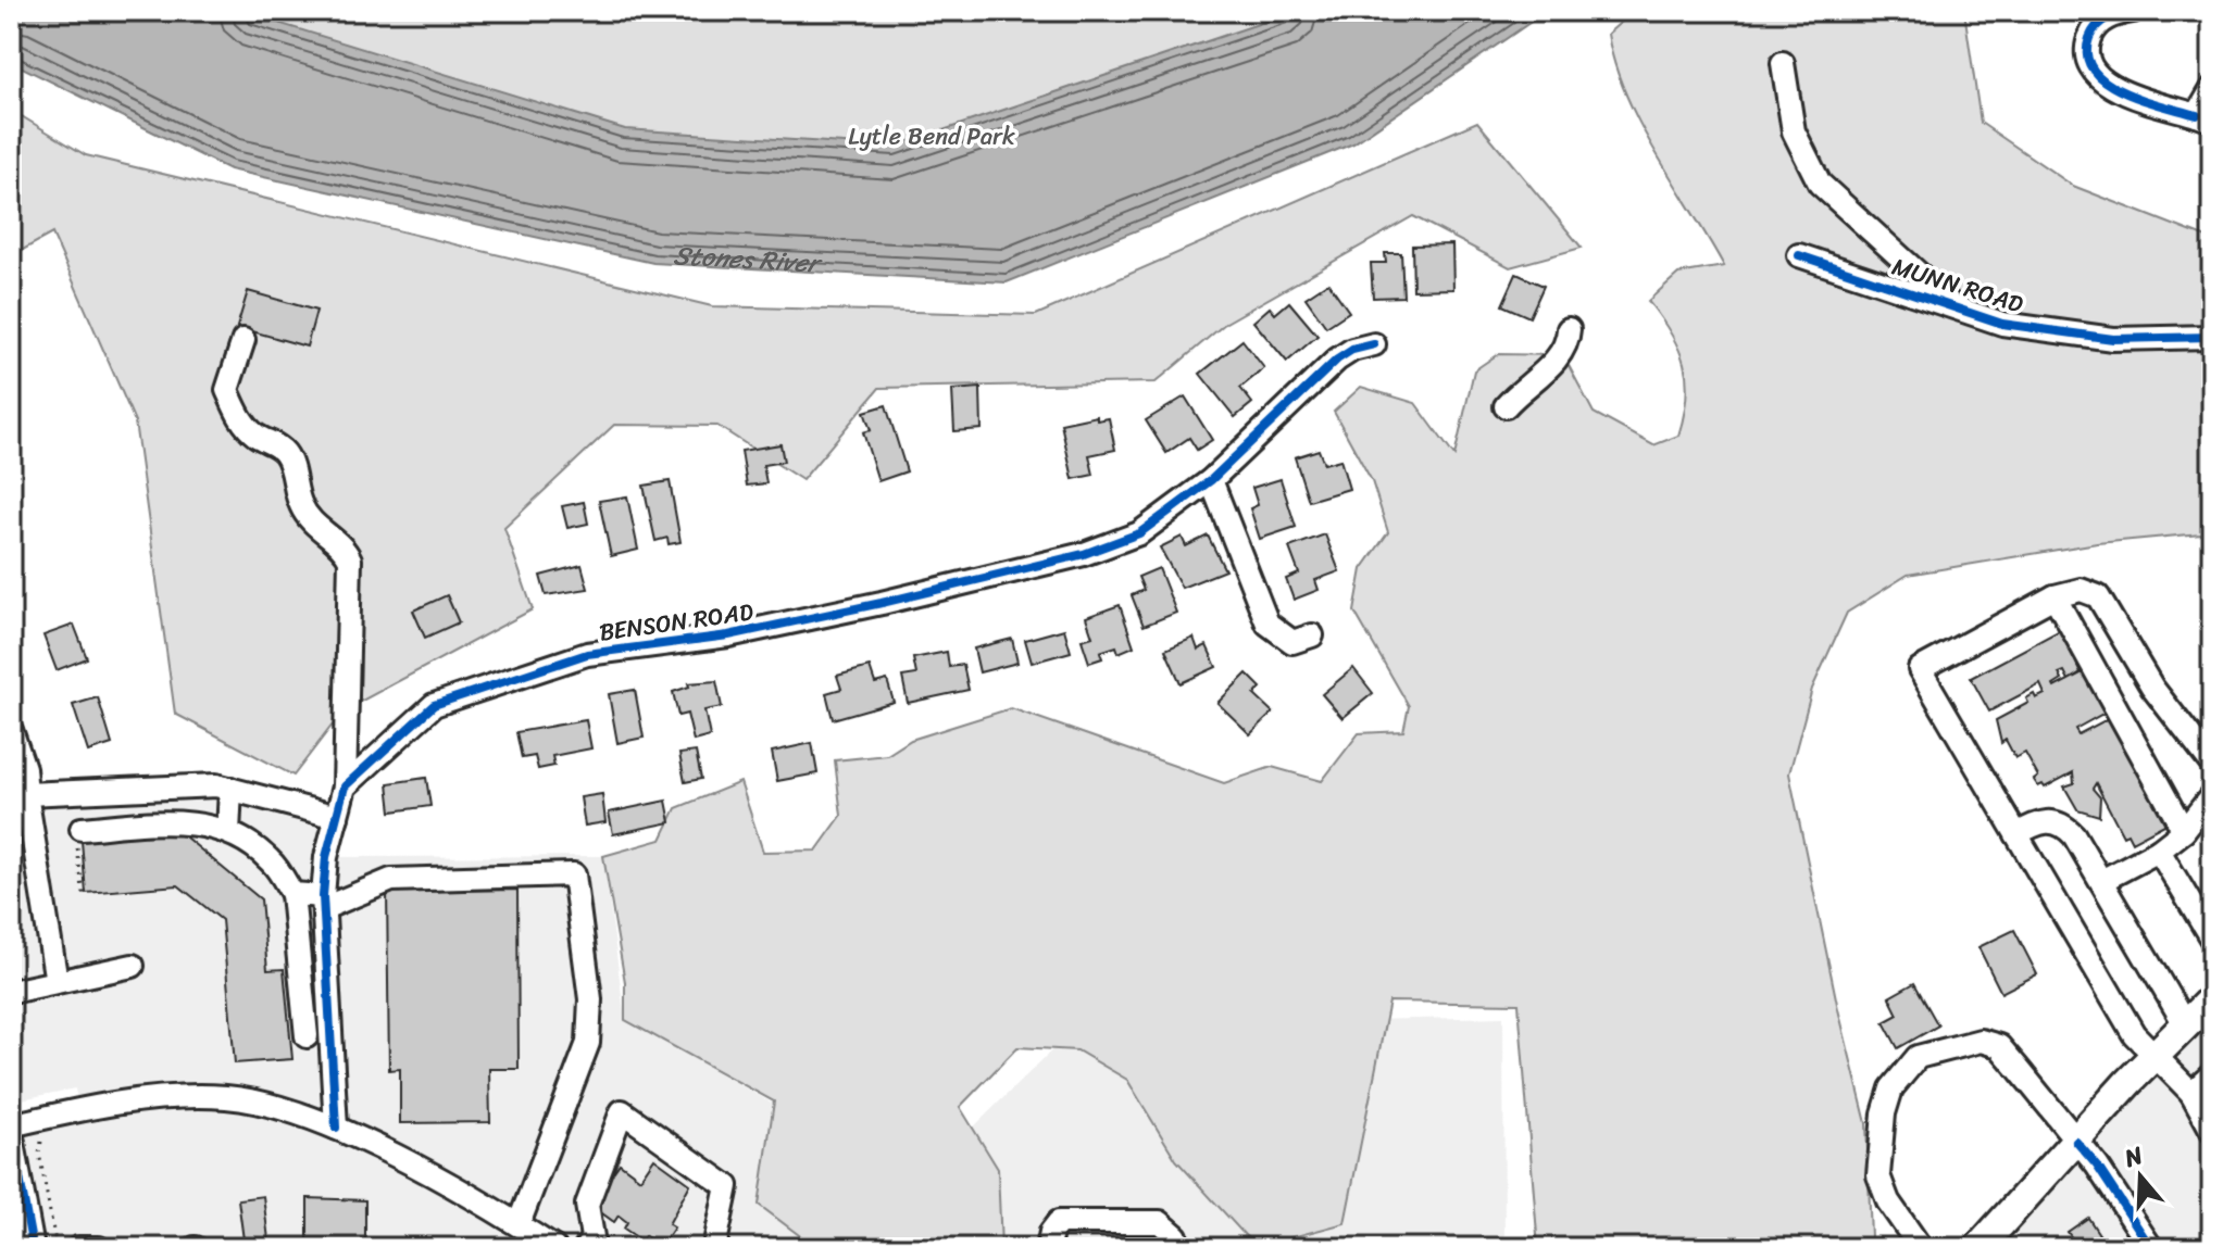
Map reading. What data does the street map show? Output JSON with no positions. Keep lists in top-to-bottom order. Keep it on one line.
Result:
{"streets":{"street":["MUNN ROAD","BENSON ROAD"]},"water":["Stones River"],"parks":["Lytle Bend Park"],"north":"top"}
